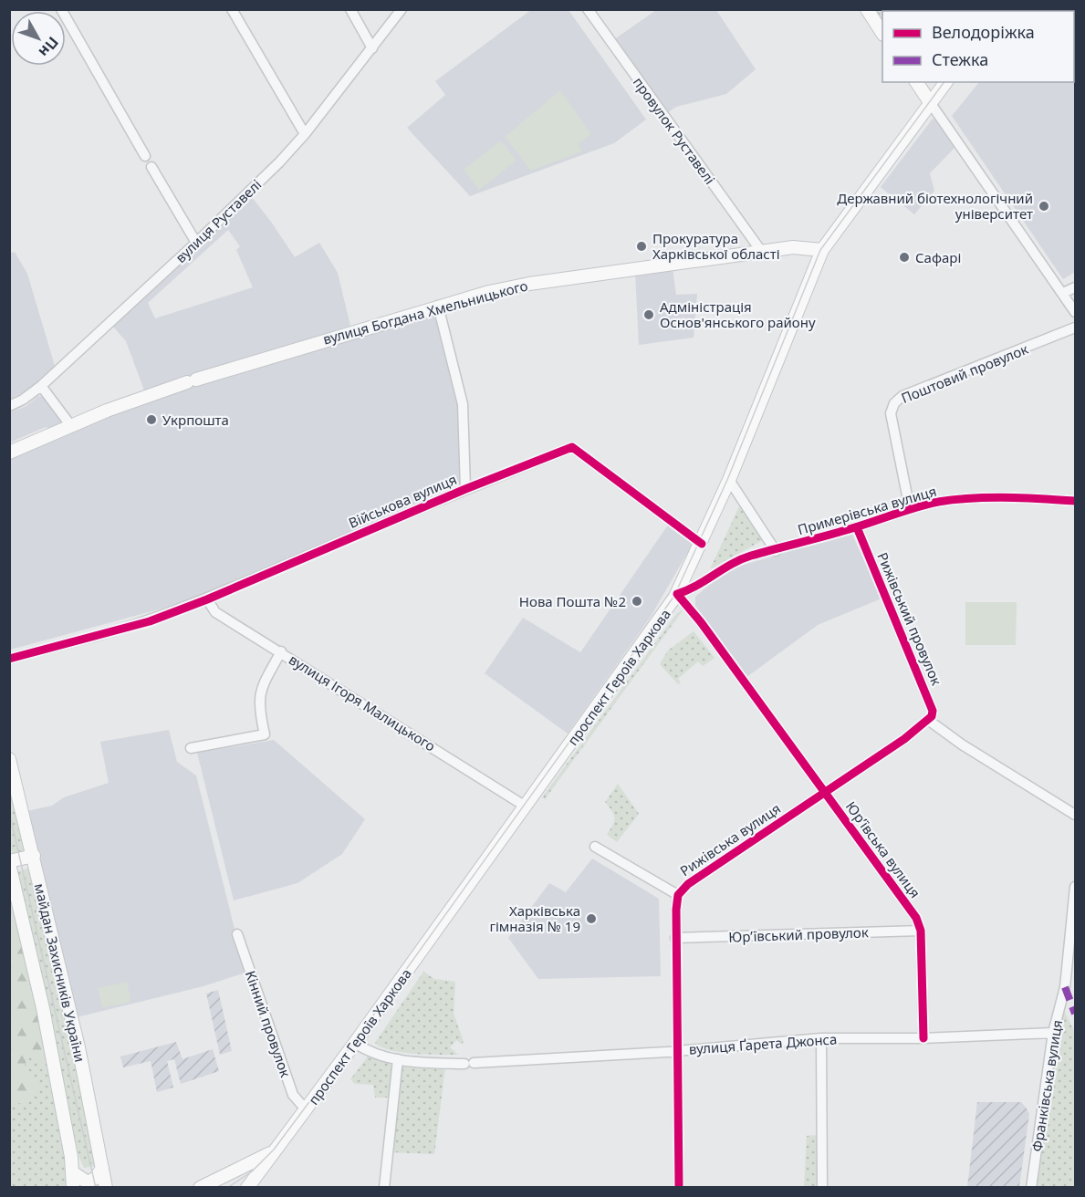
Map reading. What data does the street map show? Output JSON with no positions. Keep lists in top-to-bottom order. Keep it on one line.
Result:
{"streets":{"main road":["вулиця Богдана Хмельницького","проспект Героїв Харкова","майдан Захисників України"],"street":["провулок Руставелі","вулиця Руставелі","Поштовий провулок","Військова вулиця","Примерівська вулиця","Рижівський провулок","вулиця Ігоря Малицького","Рижівська вулиця","Юр’ївська вулиця","Юр’ївський провулок","Кінний провулок","вулиця Ґарета Джонса","Франківська вулиця"]},"crossings":[["провулок Руставелі","вулиця Богдана Хмельницького"],["вулиця Богдана Хмельницького","проспект Героїв Харкова"],["Поштовий провулок","Примерівська вулиця"],["Військова вулиця","проспект Героїв Харкова"],["Військова вулиця","вулиця Ігоря Малицького"],["Примерівська вулиця","Рижівський провулок"],["Примерівська вулиця","проспект Героїв Харкова"],["Примерівська вулиця","Юр’ївська вулиця"],["Рижівський провулок","Рижівська вулиця"],["проспект Героїв Харкова","вулиця Ігоря Малицького"],["проспект Героїв Харкова","Юр’ївська вулиця"],["проспект Героїв Харкова","Кінний провулок"],["проспект Героїв Харкова","вулиця Ґарета Джонса"],["Рижівська вулиця","Юр’ївська вулиця"],["Рижівська вулиця","Юр’ївський провулок"],["Рижівська вулиця","вулиця Ґарета Джонса"],["Юр’ївська вулиця","Юр’ївський провулок"],["Юр’ївська вулиця","вулиця Ґарета Джонса"],["вулиця Ґарета Джонса","Франківська вулиця"]],"places":["Державний біотехнологічний університет","Прокуратура Харківської області","Сафарі","Адміністрація Основ'янського району","Укрпошта","Нова Пошта №2","Харківська гімназія № 19"],"legend":["Велодоріжка","Стежка"],"north":"bottom right"}
